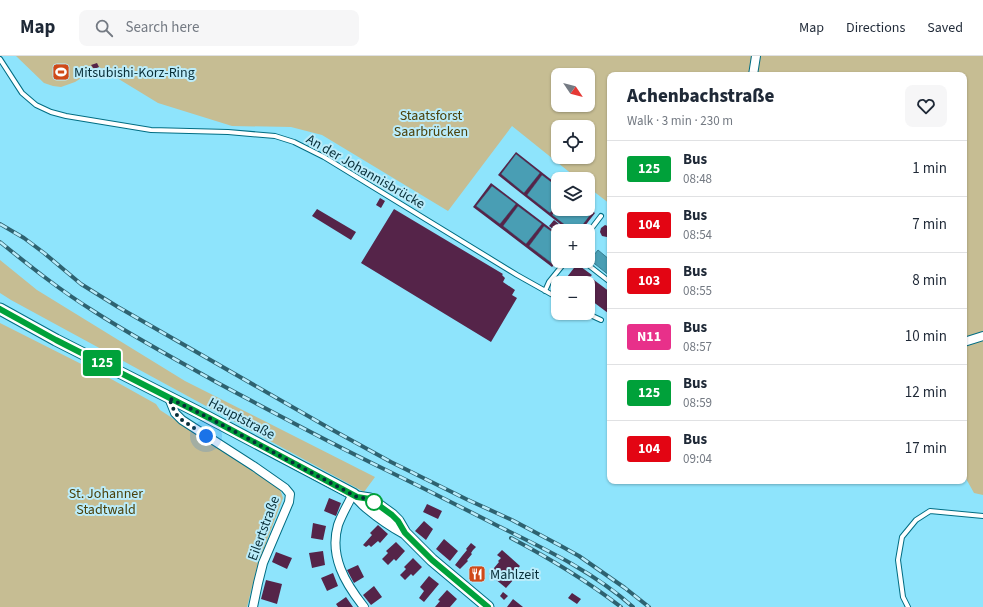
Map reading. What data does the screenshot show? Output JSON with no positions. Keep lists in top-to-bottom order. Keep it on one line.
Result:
{"streets":{"main road":["Hauptstraße"],"street":["Eilertstraße"],"lane":["An der Johannisbrücke"]},"crossings":[["Hauptstraße","Eilertstraße"]],"parks":["Staatsforst Saarbrücken","St. Johanner Stadtwald"],"places":{"sports":["Mitsubishi-Korz-Ring"],"restaurant":["Mahlzeit"]},"lines":["bus line 125"],"north":"bottom right","page":{"header":"Map","search":"Search here","nav":["Map","Directions","Saved"],"on_map":"125","map_buttons":["+","−"],"heading":["Achenbachstraße","Walk · 3 min · 230 m"],"list":[{"mark":"125","name":"Bus","note":"08:48","value":"1 min"},{"mark":"104","name":"Bus","note":"08:54","value":"7 min"},{"mark":"103","name":"Bus","note":"08:55","value":"8 min"},{"mark":"N11","name":"Bus","note":"08:57","value":"10 min"},{"mark":"125","name":"Bus","note":"08:59","value":"12 min"},{"mark":"104","name":"Bus","note":"09:04","value":"17 min"}]}}
